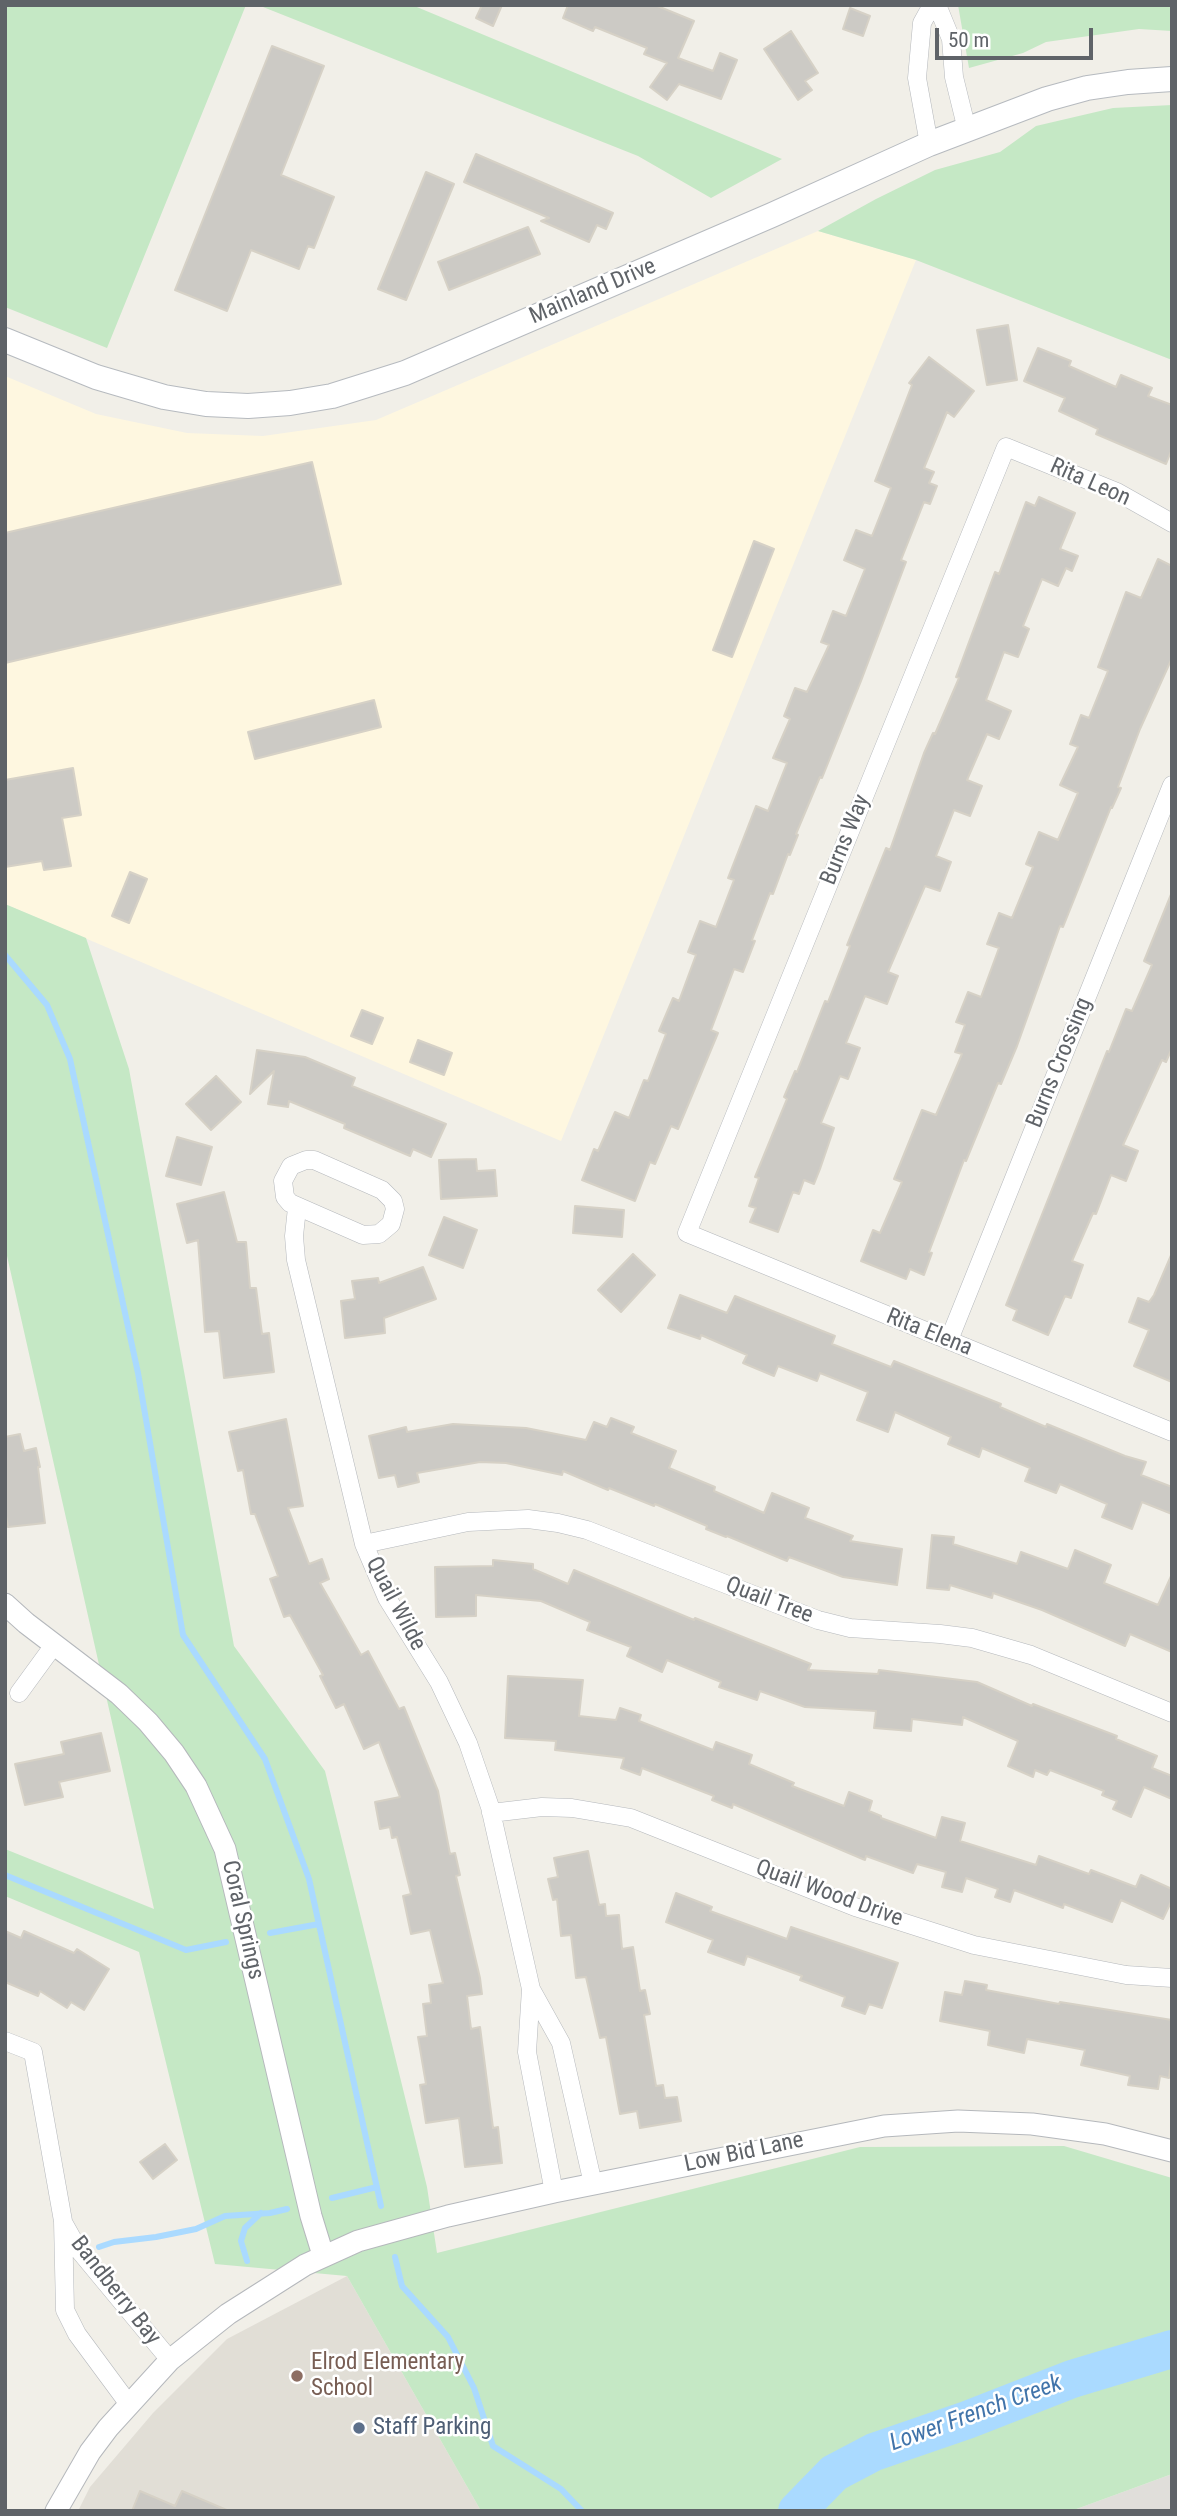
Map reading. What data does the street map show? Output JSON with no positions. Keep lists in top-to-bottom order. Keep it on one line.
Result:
{"streets":{"main road":["Mainland Drive"],"street":["Rita Leon","Burns Way","Burns Crossing","Rita Elena","Quail Tree","Quail Wilde","Quail Wood Drive","Coral Springs","Low Bid Lane","Bandberry Bay"]},"crossings":[["Rita Leon","Burns Way"],["Burns Way","Rita Elena"],["Burns Crossing","Rita Elena"],["Quail Tree","Quail Wilde"],["Quail Wilde","Quail Wood Drive"],["Quail Wilde","Low Bid Lane"],["Coral Springs","Low Bid Lane"],["Low Bid Lane","Bandberry Bay"]],"water":["Lower French Creek"],"places":["Elrod Elementary School","Staff Parking"],"scale_bar":"50 m"}
